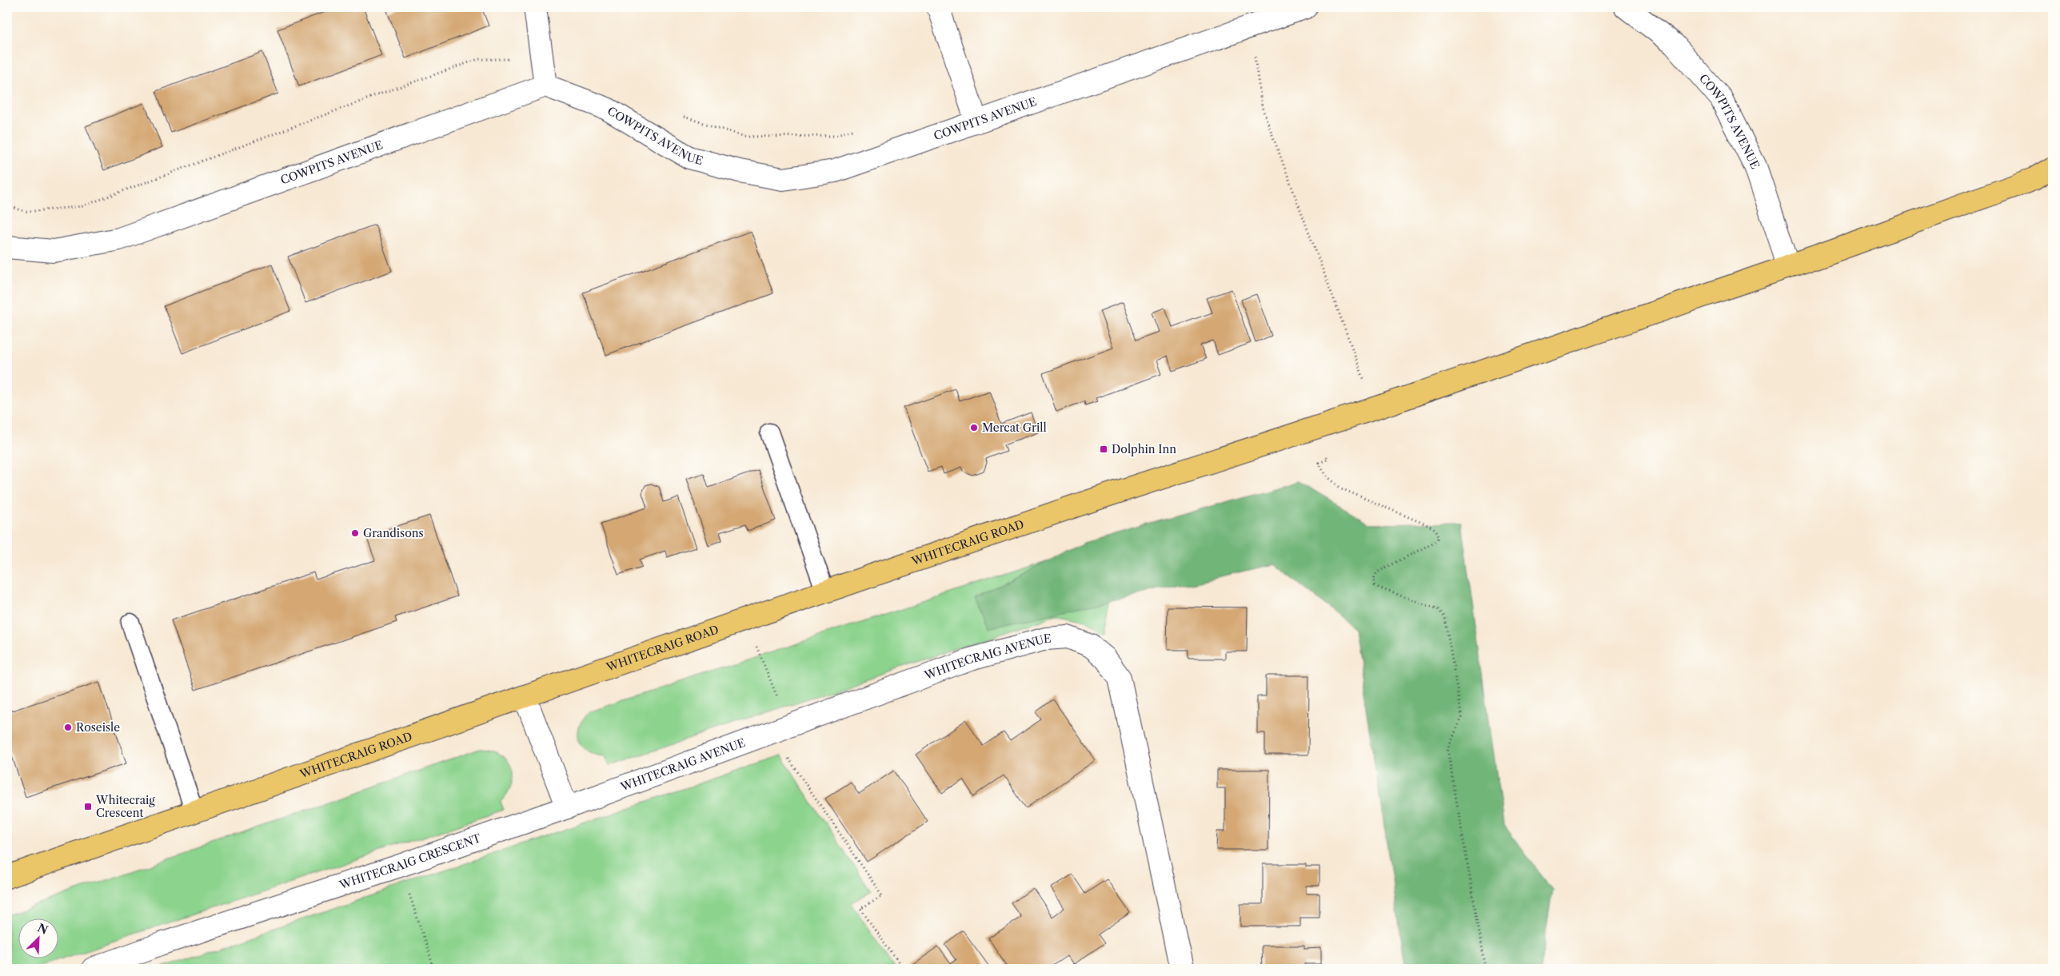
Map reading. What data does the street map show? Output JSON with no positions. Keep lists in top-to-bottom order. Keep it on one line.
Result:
{"streets":{"main road":["WHITECRAIG ROAD"],"street":["COWPITS AVENUE","WHITECRAIG AVENUE","WHITECRAIG CRESCENT"]},"crossings":[["COWPITS AVENUE","WHITECRAIG ROAD"],["WHITECRAIG AVENUE","WHITECRAIG CRESCENT"]],"places":{"other":["Mercat Grill","Grandisons","Roseisle"],"transit":["Dolphin Inn","Whitecraig Crescent"]},"north":"top right"}
